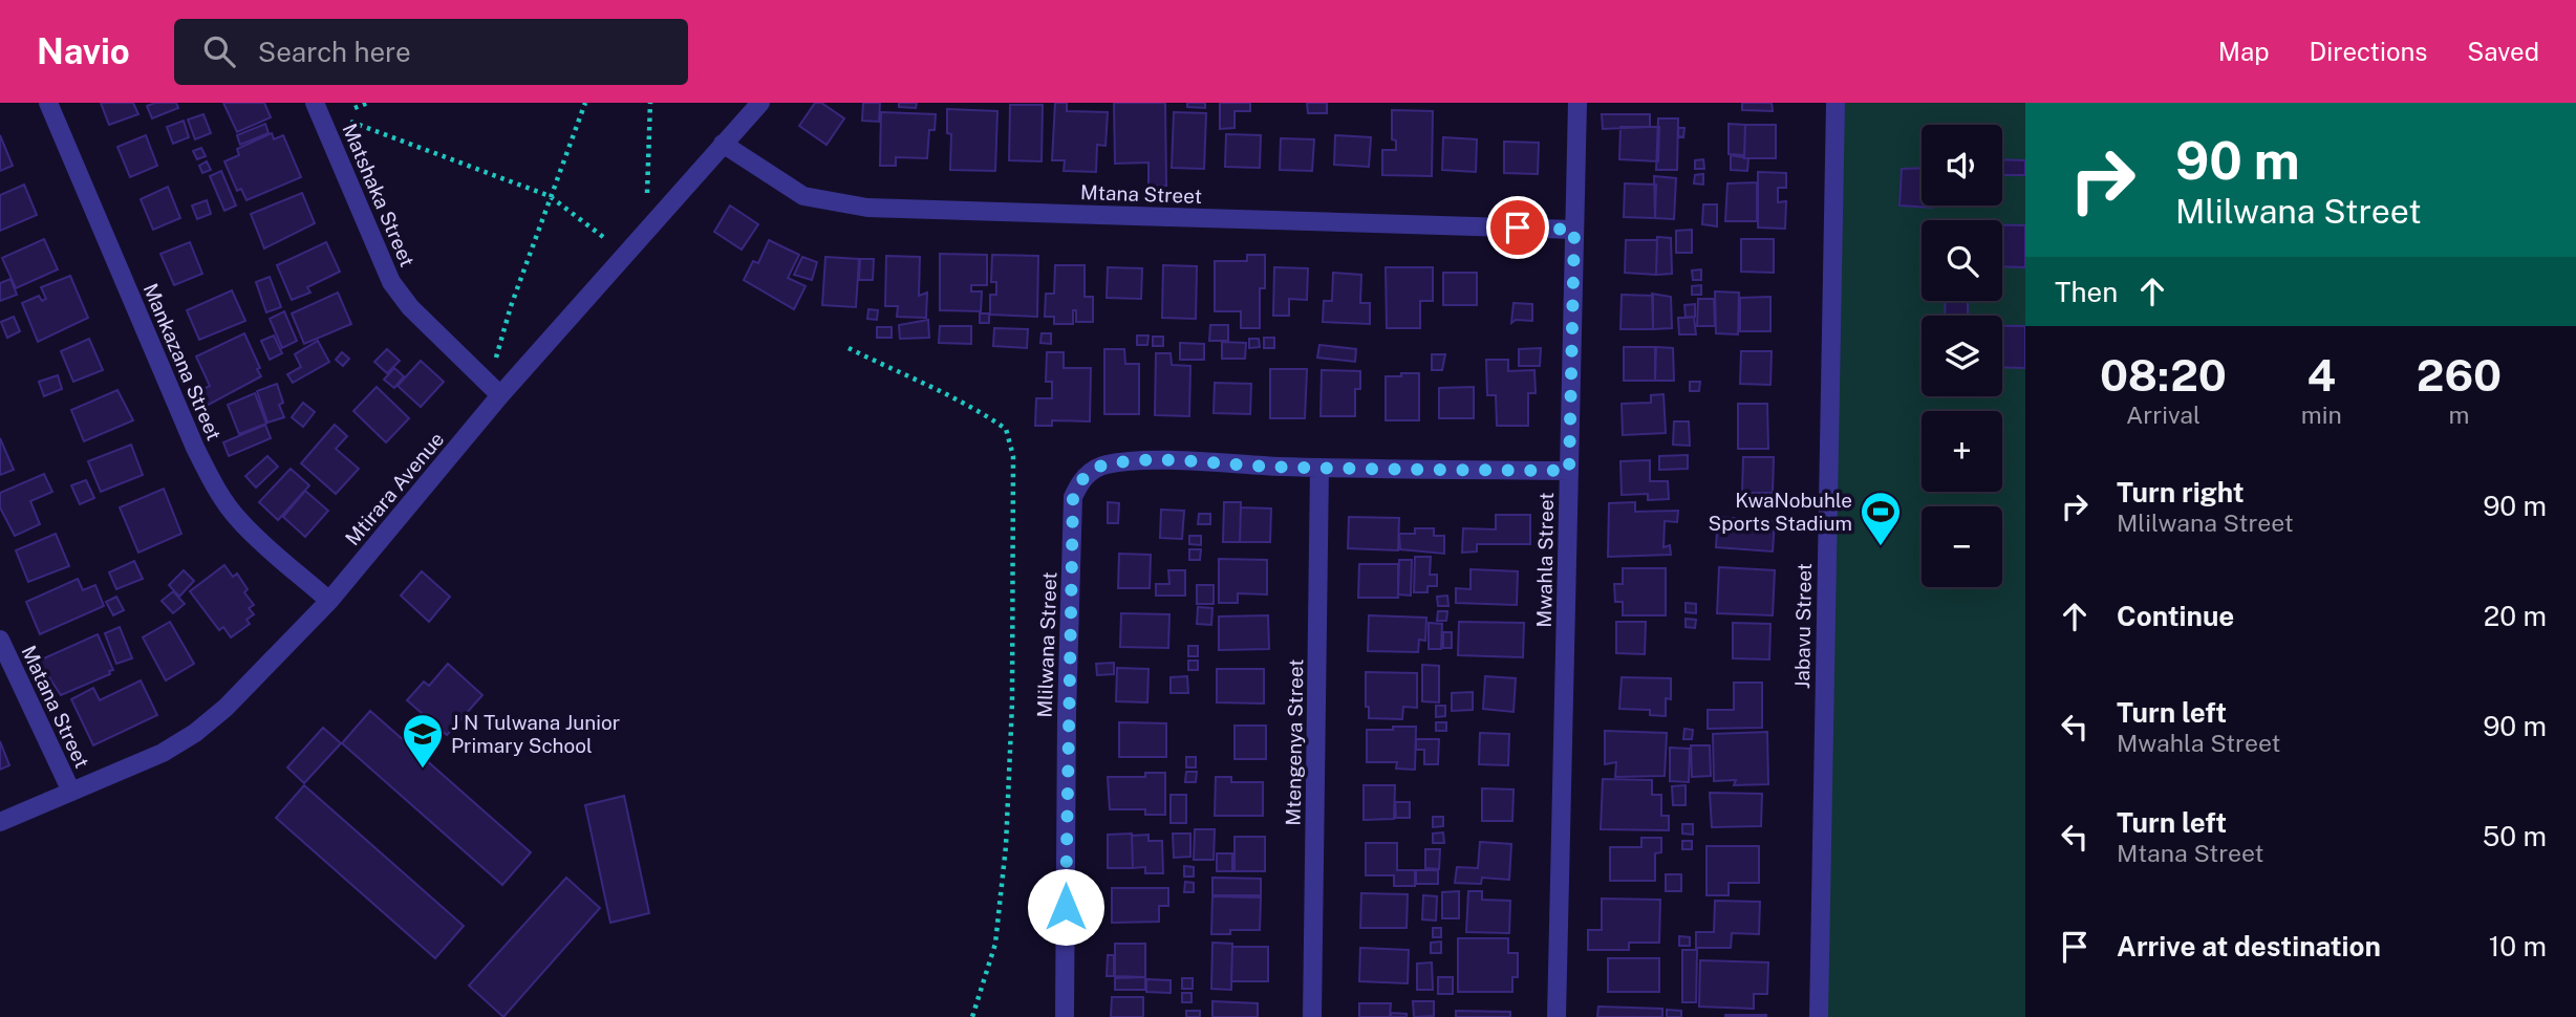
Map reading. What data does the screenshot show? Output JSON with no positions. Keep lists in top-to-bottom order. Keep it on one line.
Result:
{"streets":{"street":["Mtana Street","Matshaka Street","Mankazana Street","Mtirara Avenue","Mwahla Street","Jabavu Street","Mlilwana Street","Matana Street","Mtengenya Street"]},"crossings":[["Mtana Street","Mtirara Avenue"],["Mtana Street","Mwahla Street"],["Matshaka Street","Mtirara Avenue"],["Mankazana Street","Mtirara Avenue"],["Mtirara Avenue","Matana Street"],["Mwahla Street","Mlilwana Street"],["Mlilwana Street","Mtengenya Street"]],"places":{"sports":["KwaNobuhle Sports Stadium"],"school or university":["J N Tulwana Junior Primary School"]},"page":{"header":"Navio","search":"Search here","nav":["Map","Directions","Saved"],"turn":["90 m","Mlilwana Street"],"map_buttons":["+","−"],"then":"Then","eta":["08:20","Arrival","4","min","260","m"],"list":[{"name":"Turn right","note":"Mlilwana Street","value":"90 m"},{"name":"Continue","value":"20 m"},{"name":"Turn left","note":"Mwahla Street","value":"90 m"},{"name":"Turn left","note":"Mtana Street","value":"50 m"},{"name":"Arrive at destination","value":"10 m"}]}}
